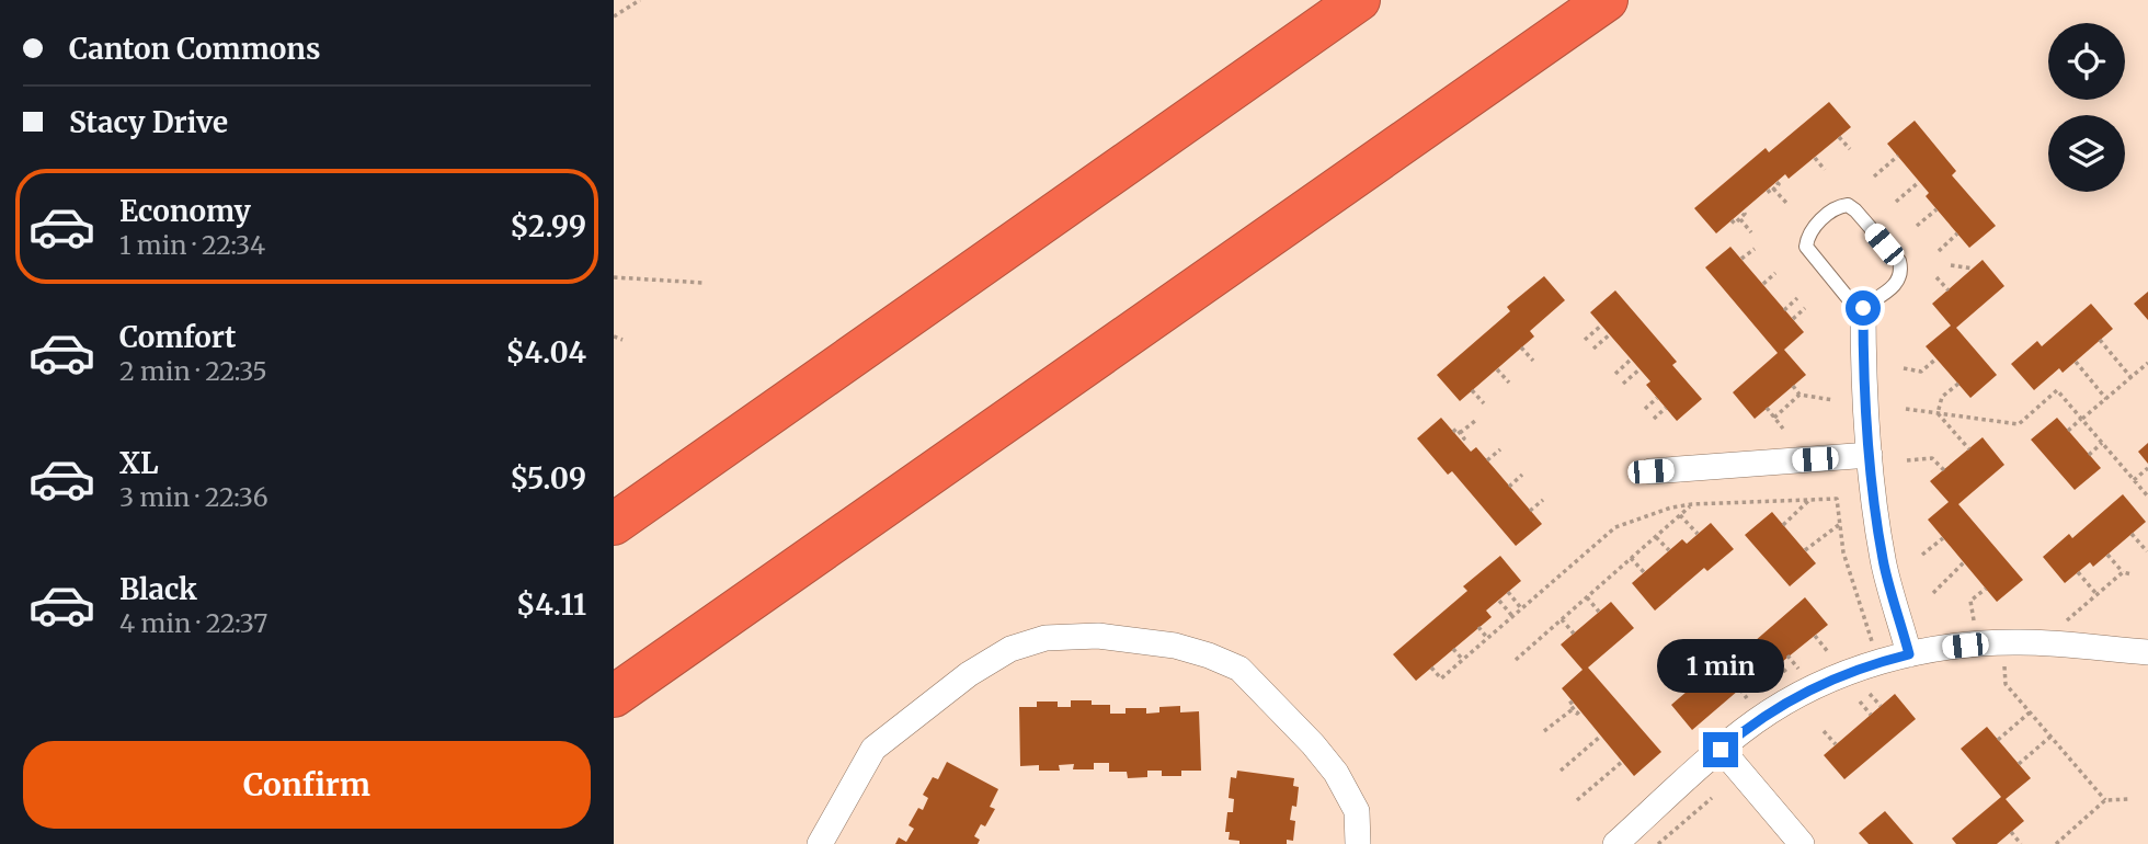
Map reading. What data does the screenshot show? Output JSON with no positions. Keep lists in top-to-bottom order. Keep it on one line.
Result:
{"page":{"banner":["Canton Commons","Stacy Drive"],"list":[{"name":"Economy","note":"1 min · 22:34","value":"$2.99"},{"name":"Comfort","note":"2 min · 22:35","value":"$4.04"},{"name":"XL","note":"3 min · 22:36","value":"$5.09"},{"name":"Black","note":"4 min · 22:37","value":"$4.11"}],"bubble":"1 min","buttons":"Confirm"}}
